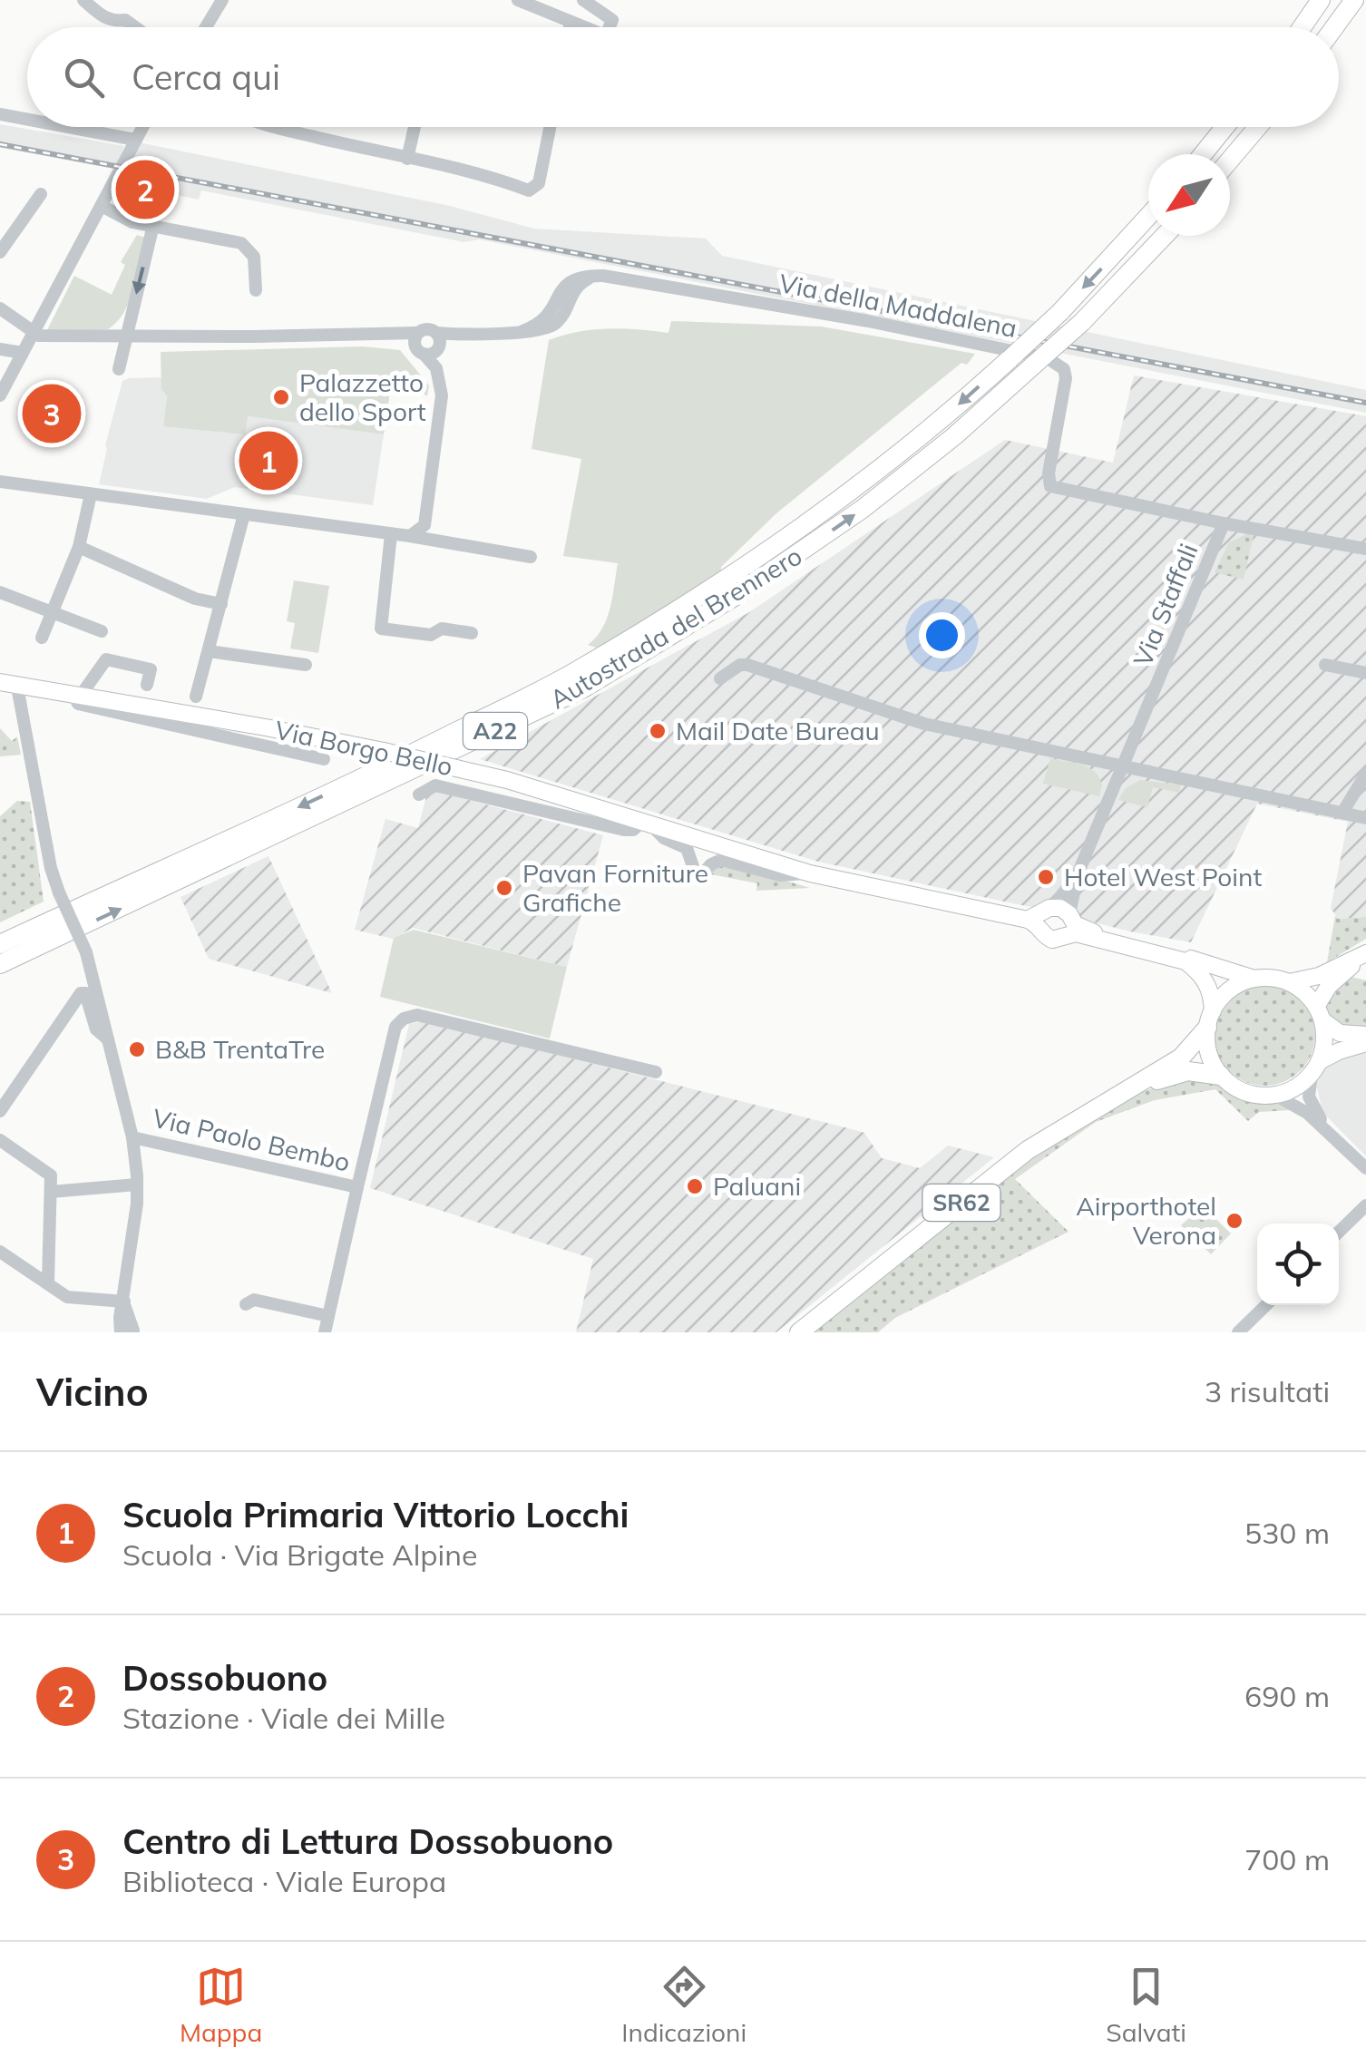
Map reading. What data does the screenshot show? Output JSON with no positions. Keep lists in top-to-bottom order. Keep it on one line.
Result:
{"streets":{"highway":["Autostrada del Brennero","A22","SR62"],"main road":["Via Borgo Bello"],"street":["Via della Maddalena","Via Staffali","Via Paolo Bembo"]},"crossings":[["Via della Maddalena","Via Staffali"],["Via Staffali","Via Borgo Bello"],["Via Borgo Bello","Via Paolo Bembo"],["Via Borgo Bello","SR62"]],"places":["Palazzetto dello Sport","Mail Date Bureau","Hotel West Point","Pavan Forniture Grafiche","B&B TrentaTre","Paluani","Airporthotel Verona"],"north":"bottom left","page":{"search":"Cerca qui","pins":["2","3","1"],"heading":["Vicino","3 risultati"],"list":[{"mark":"1","name":"Scuola Primaria Vittorio Locchi","note":"Scuola · Via Brigate Alpine","value":"530 m"},{"mark":"2","name":"Dossobuono","note":"Stazione · Viale dei Mille","value":"690 m"},{"mark":"3","name":"Centro di Lettura Dossobuono","note":"Biblioteca · Viale Europa","value":"700 m"}],"nav":["Mappa","Indicazioni","Salvati"]}}
